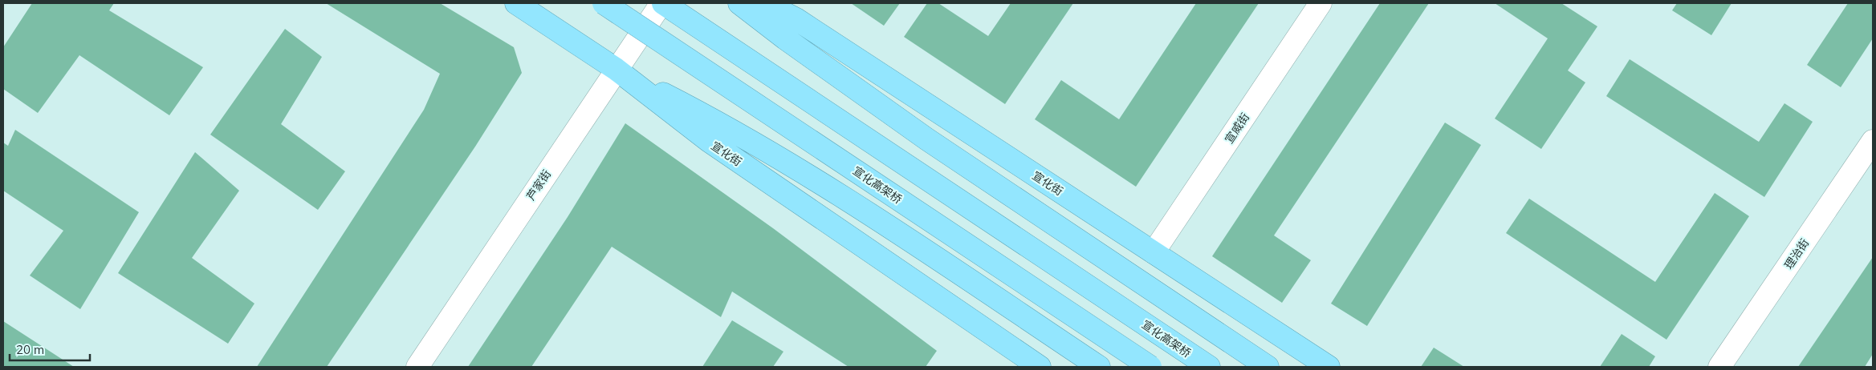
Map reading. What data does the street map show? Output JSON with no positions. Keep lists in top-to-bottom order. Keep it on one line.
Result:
{"streets":{"highway":["宣化街","宣化高架桥"],"street":["宣威街","芦家街","理治街"]},"crossings":[["宣威街","宣化街"],["宣化街","芦家街"],["芦家街","宣化高架桥"]],"scale_bar":"20 m"}
